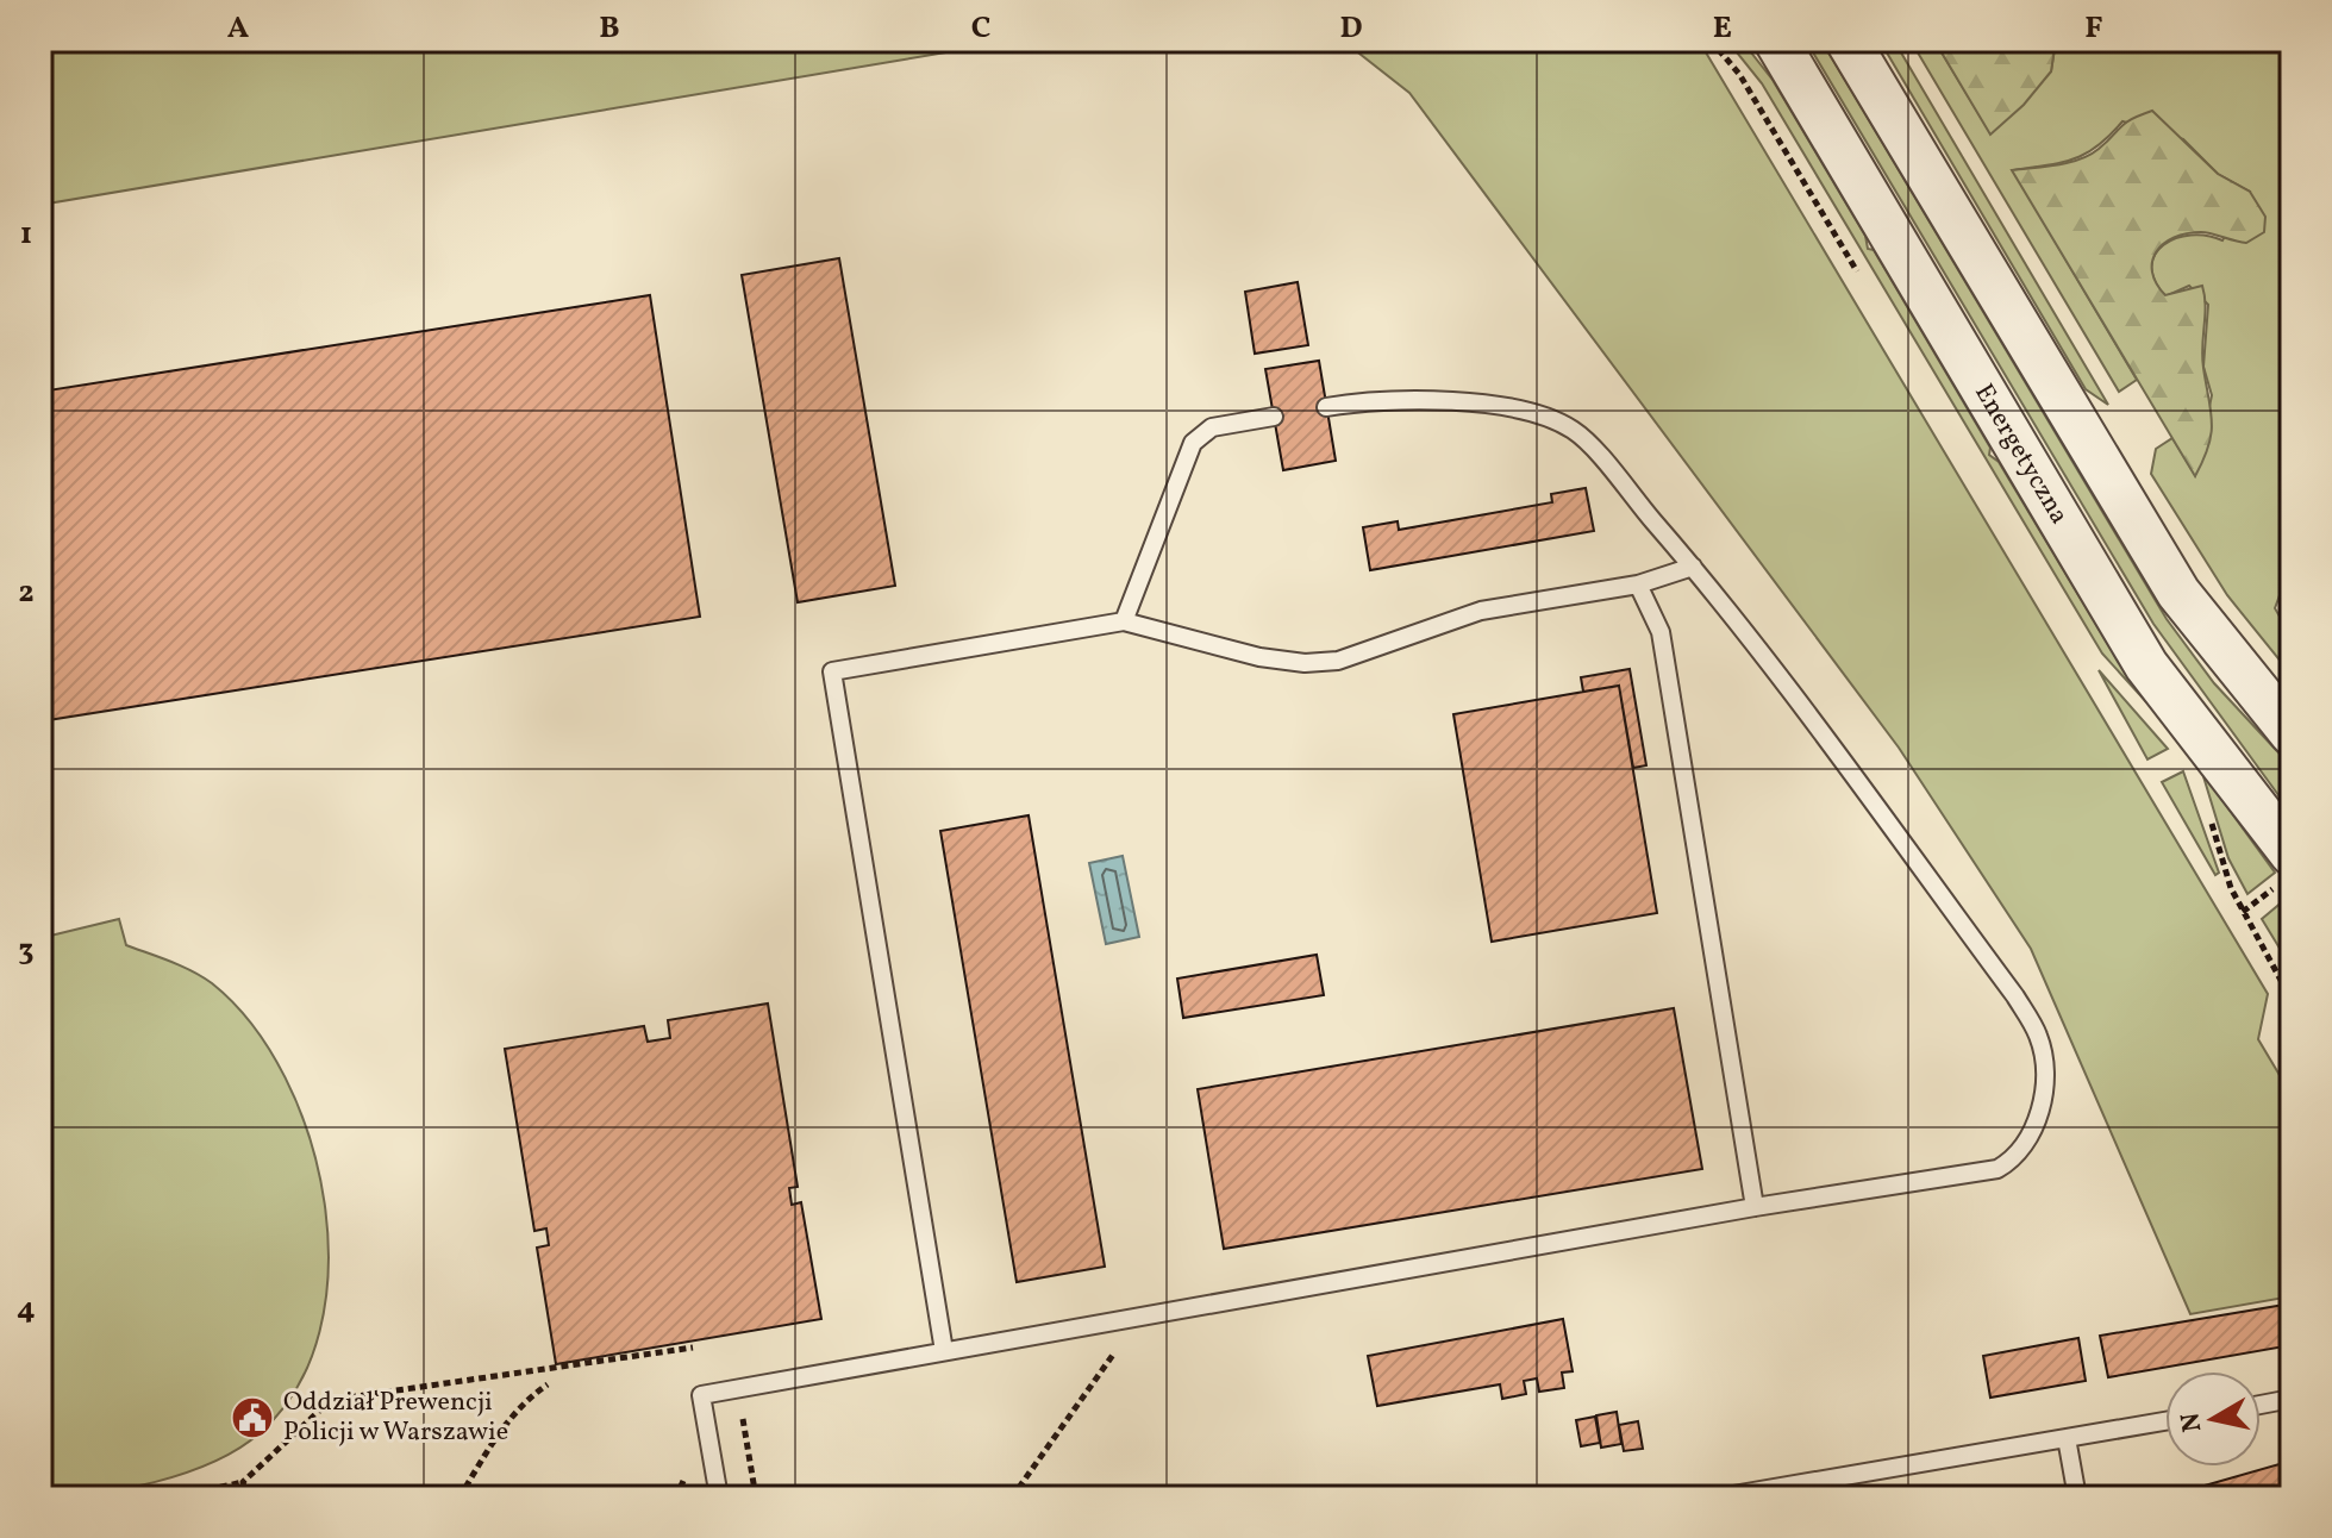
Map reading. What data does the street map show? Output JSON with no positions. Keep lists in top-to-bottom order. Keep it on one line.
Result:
{"streets":{"street":["Energetyczna"]},"places":{"public building":["Oddział Prewencji Policji w Warszawie"]},"north":"left","grid":{"columns":["A","B","C","D","E","F"],"rows":["1","2","3","4"]}}
